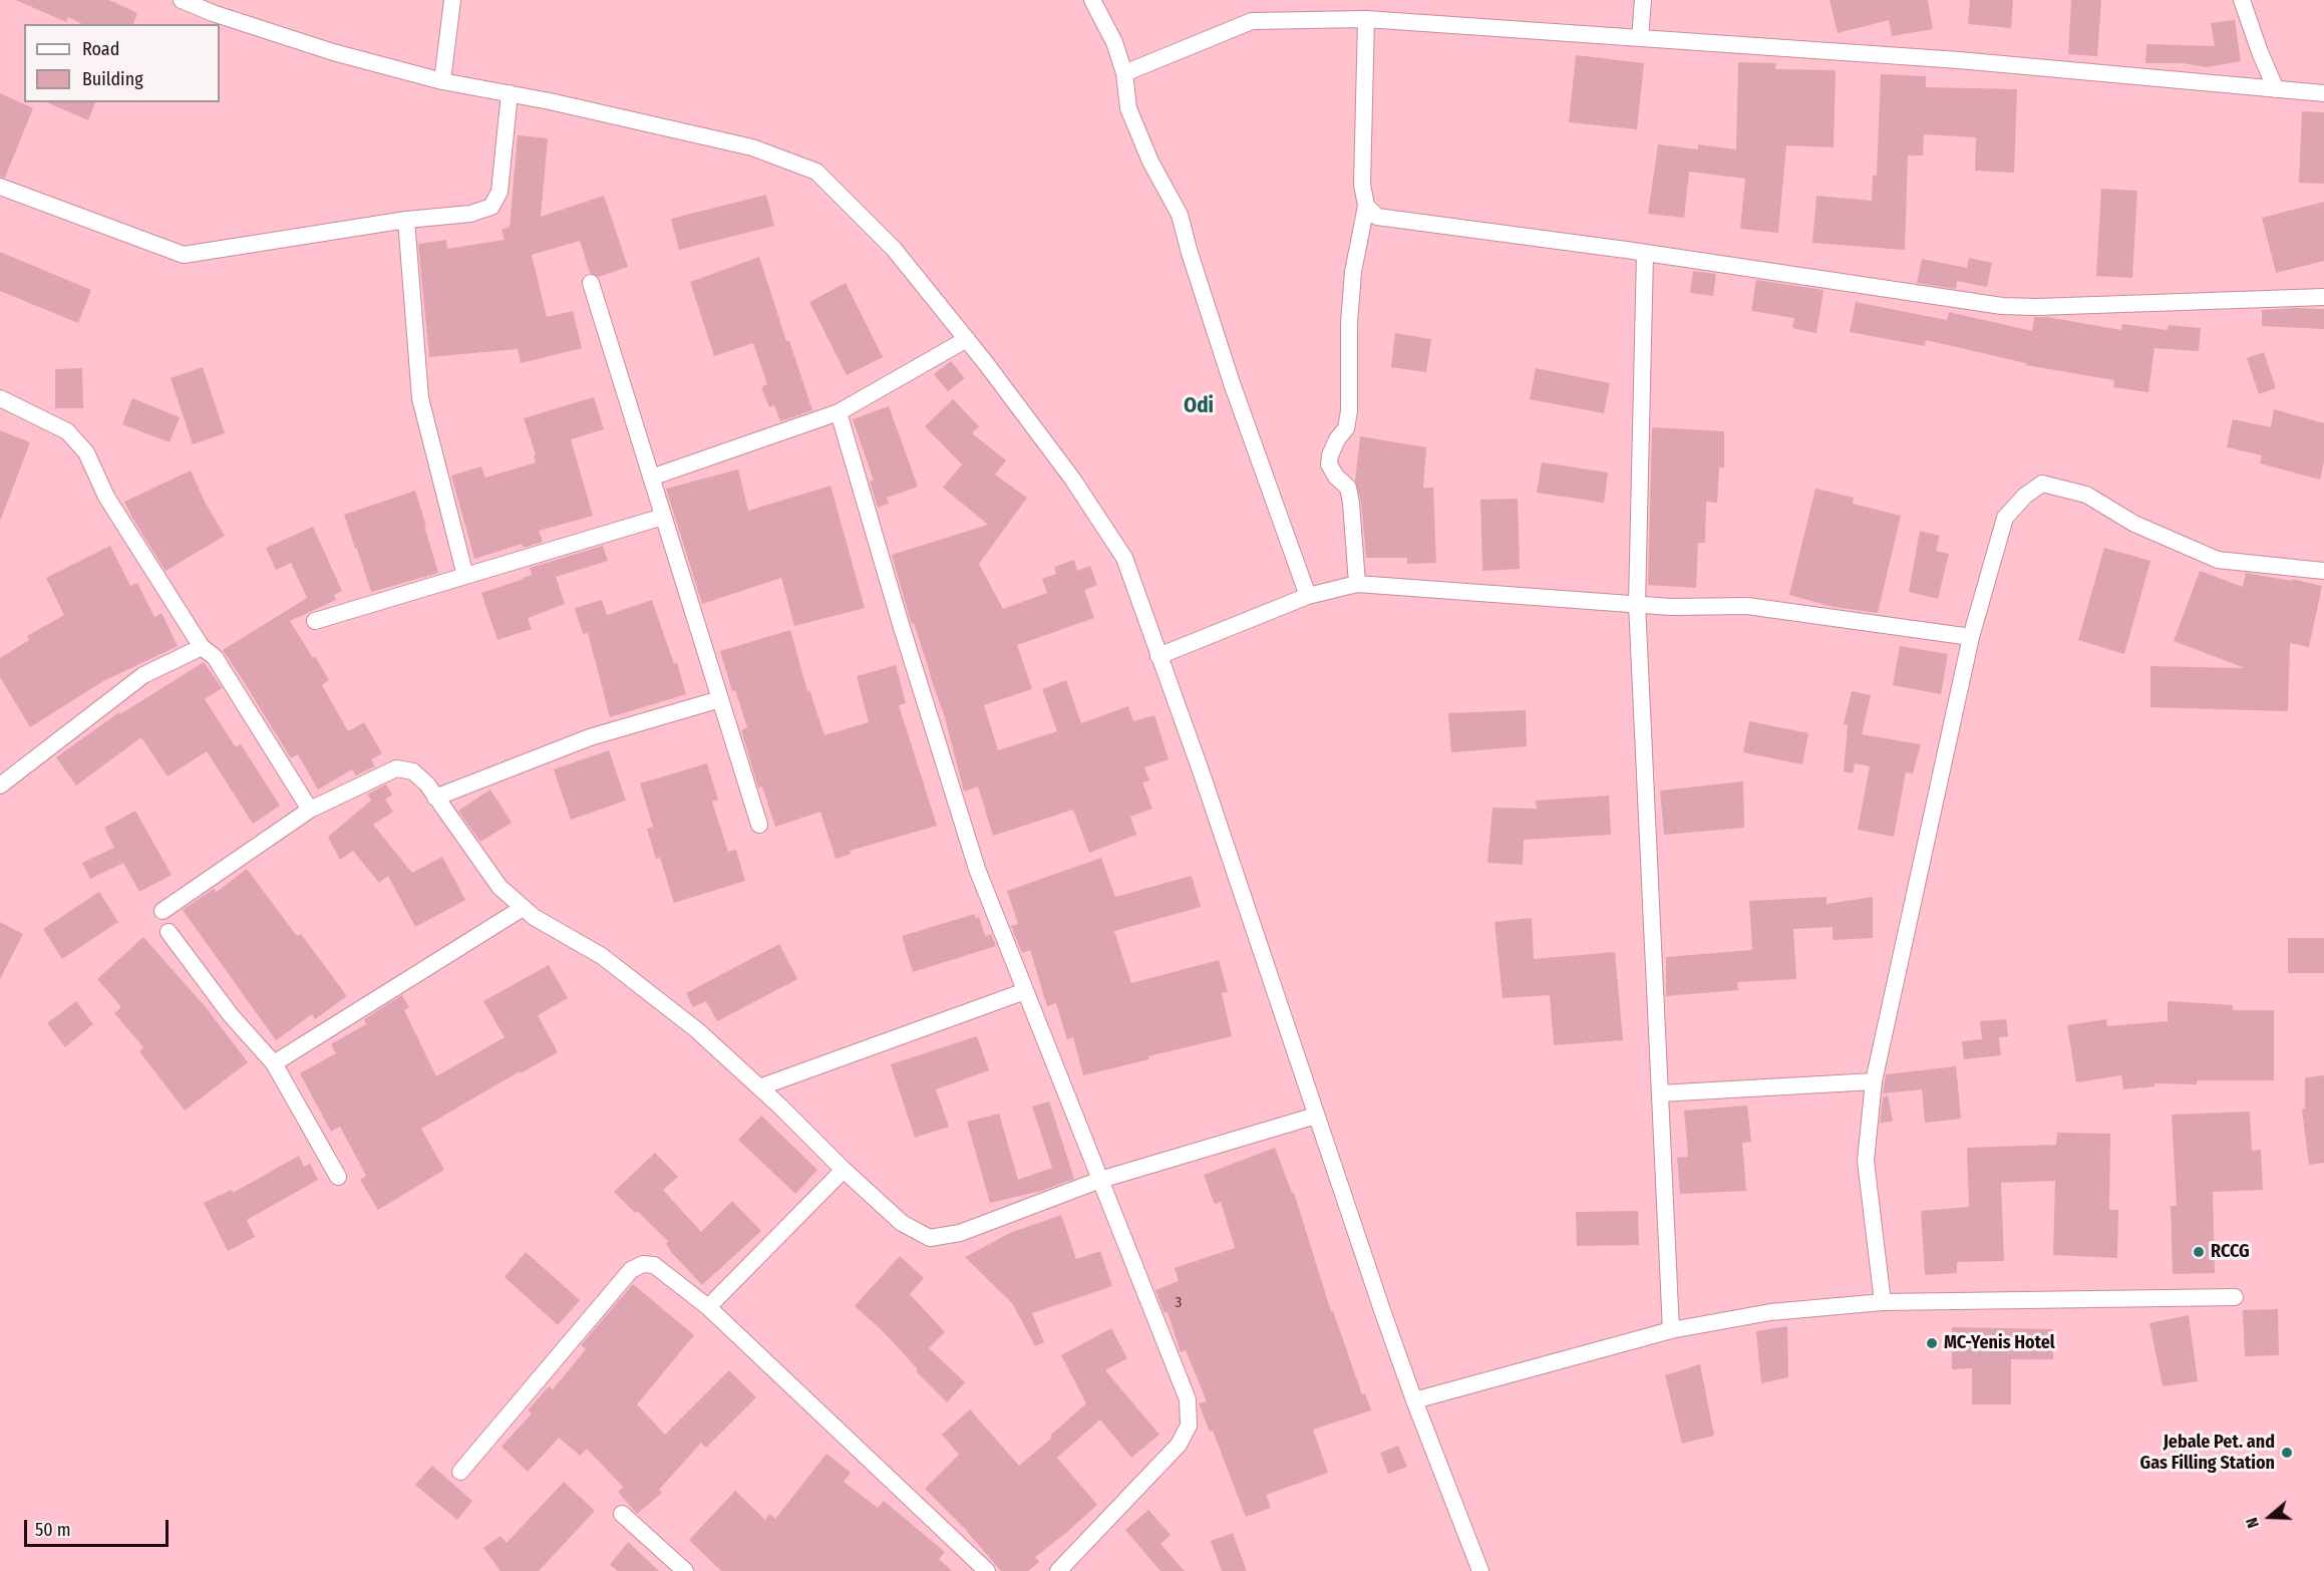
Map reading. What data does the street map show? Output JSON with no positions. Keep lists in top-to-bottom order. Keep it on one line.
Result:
{"districts":["Odi"],"places":["RCCG","MC-Yenis Hotel","Jebale Pet. and Gas Filling Station"],"house_numbers":["3"],"legend":["Road","Building"],"scale_bar":"50 m","north":"left"}
